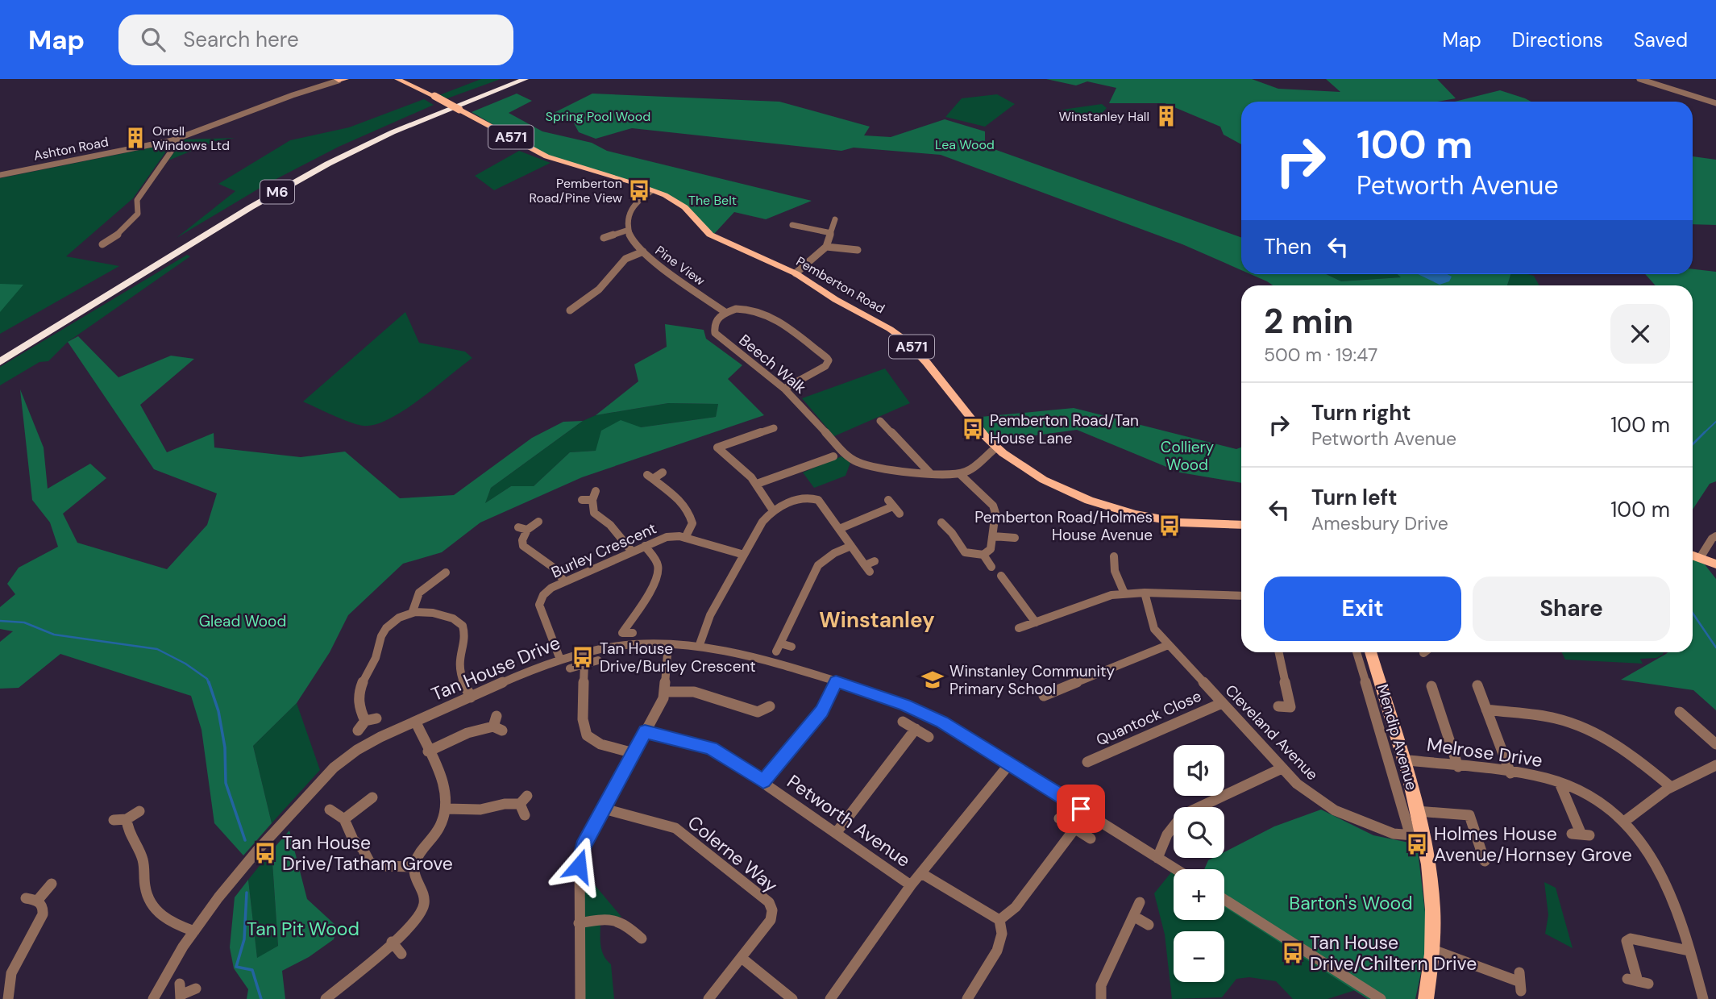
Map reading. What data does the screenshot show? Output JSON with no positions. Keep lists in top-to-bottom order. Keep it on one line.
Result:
{"streets":{"highway":["M6"],"main road":["A571","Pemberton Road"],"street":["Ashton Road","Pine View","Beech Walk","Burley Crescent","Tan House Drive","Quantock Close","Cleveland Avenue","Mendip Avenue","Melrose Drive","Petworth Avenue","Colerne Way"]},"crossings":[["Pine View","Beech Walk"],["Burley Crescent","Tan House Drive"],["Quantock Close","Cleveland Avenue"],["Cleveland Avenue","Mendip Avenue"]],"districts":["Winstanley"],"parks":["Spring Pool Wood","Lea Wood","The Belt","Colliery Wood","Glead Wood","Barton's Wood","Tan Pit Wood"],"places":{"building":["Winstanley Hall","Orrell Windows Ltd"],"bus stop":["Pemberton Road/Pine View","Pemberton Road/Tan House Lane","Pemberton Road/Holmes House Avenue","Tan House Drive/Burley Crescent","Holmes House Avenue/Hornsey Grove","Tan House Drive/Tatham Grove","Tan House Drive/Chiltern Drive"],"school or university":["Winstanley Community Primary School"]},"page":{"header":"Map","search":"Search here","nav":["Map","Directions","Saved"],"turn":["100 m","Petworth Avenue"],"then":"Then","heading":["2 min","500 m · 19:47"],"list":[{"name":"Turn right","note":"Petworth Avenue","value":"100 m"},{"name":"Turn left","note":"Amesbury Drive","value":"100 m"}],"buttons":["Exit","Share"],"map_buttons":["+","−"]}}
